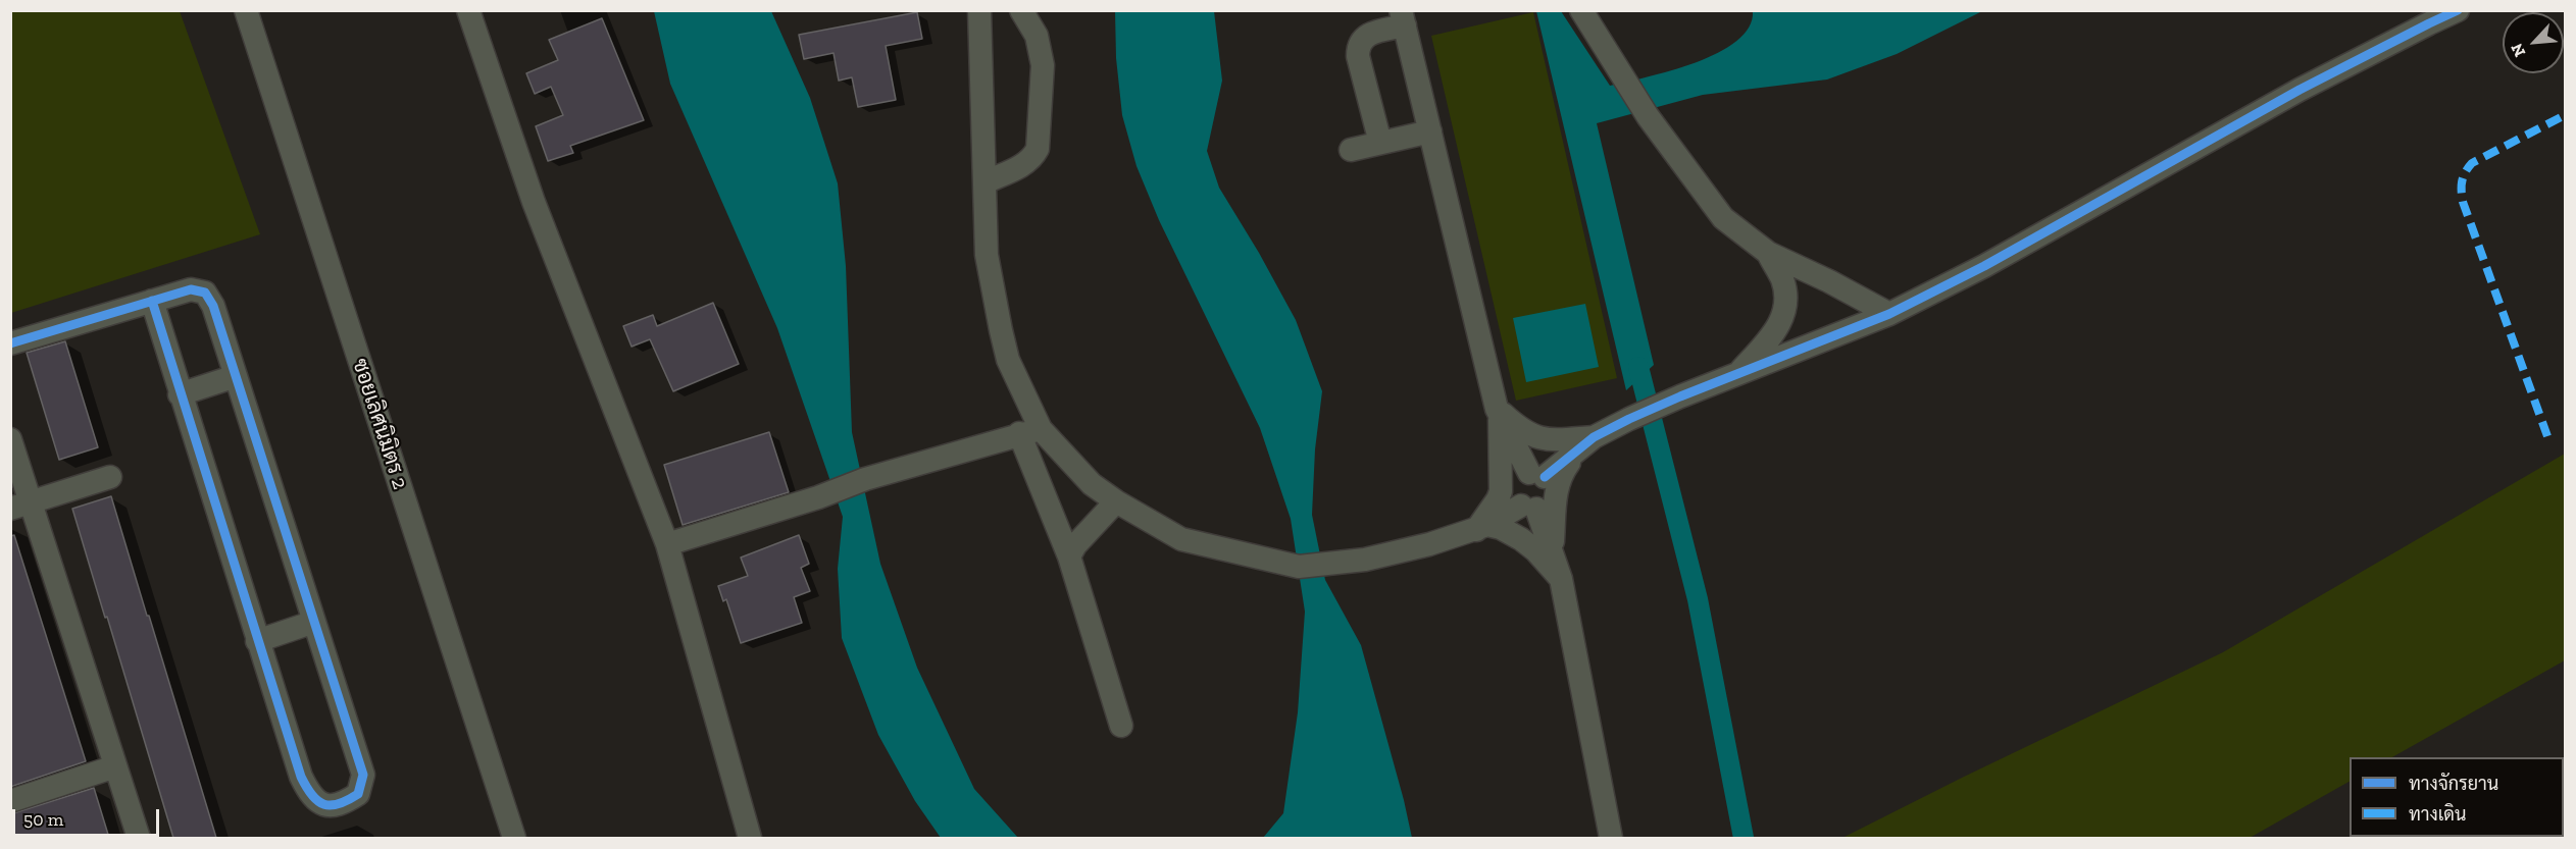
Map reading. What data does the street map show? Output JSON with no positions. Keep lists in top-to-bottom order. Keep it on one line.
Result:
{"streets":{"street":["ซอยเลิศนิมิตร 2"]},"legend":["ทางจักรยาน","ทางเดิน"],"scale_bar":"50 m","north":"bottom left"}
